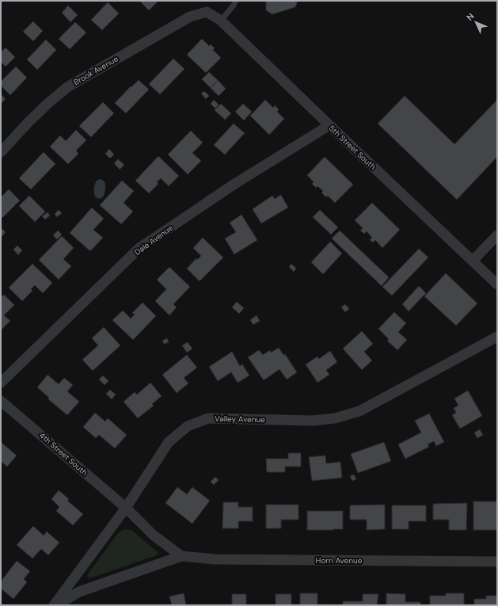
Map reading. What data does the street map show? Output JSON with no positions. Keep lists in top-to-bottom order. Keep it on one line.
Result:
{"streets":{"street":["Brook Avenue","5th Street South","Dale Avenue","Valley Avenue","4th Street South","Horn Avenue"]},"crossings":[["Brook Avenue","5th Street South"],["5th Street South","Dale Avenue"],["Valley Avenue","4th Street South"]],"north":"top left"}
